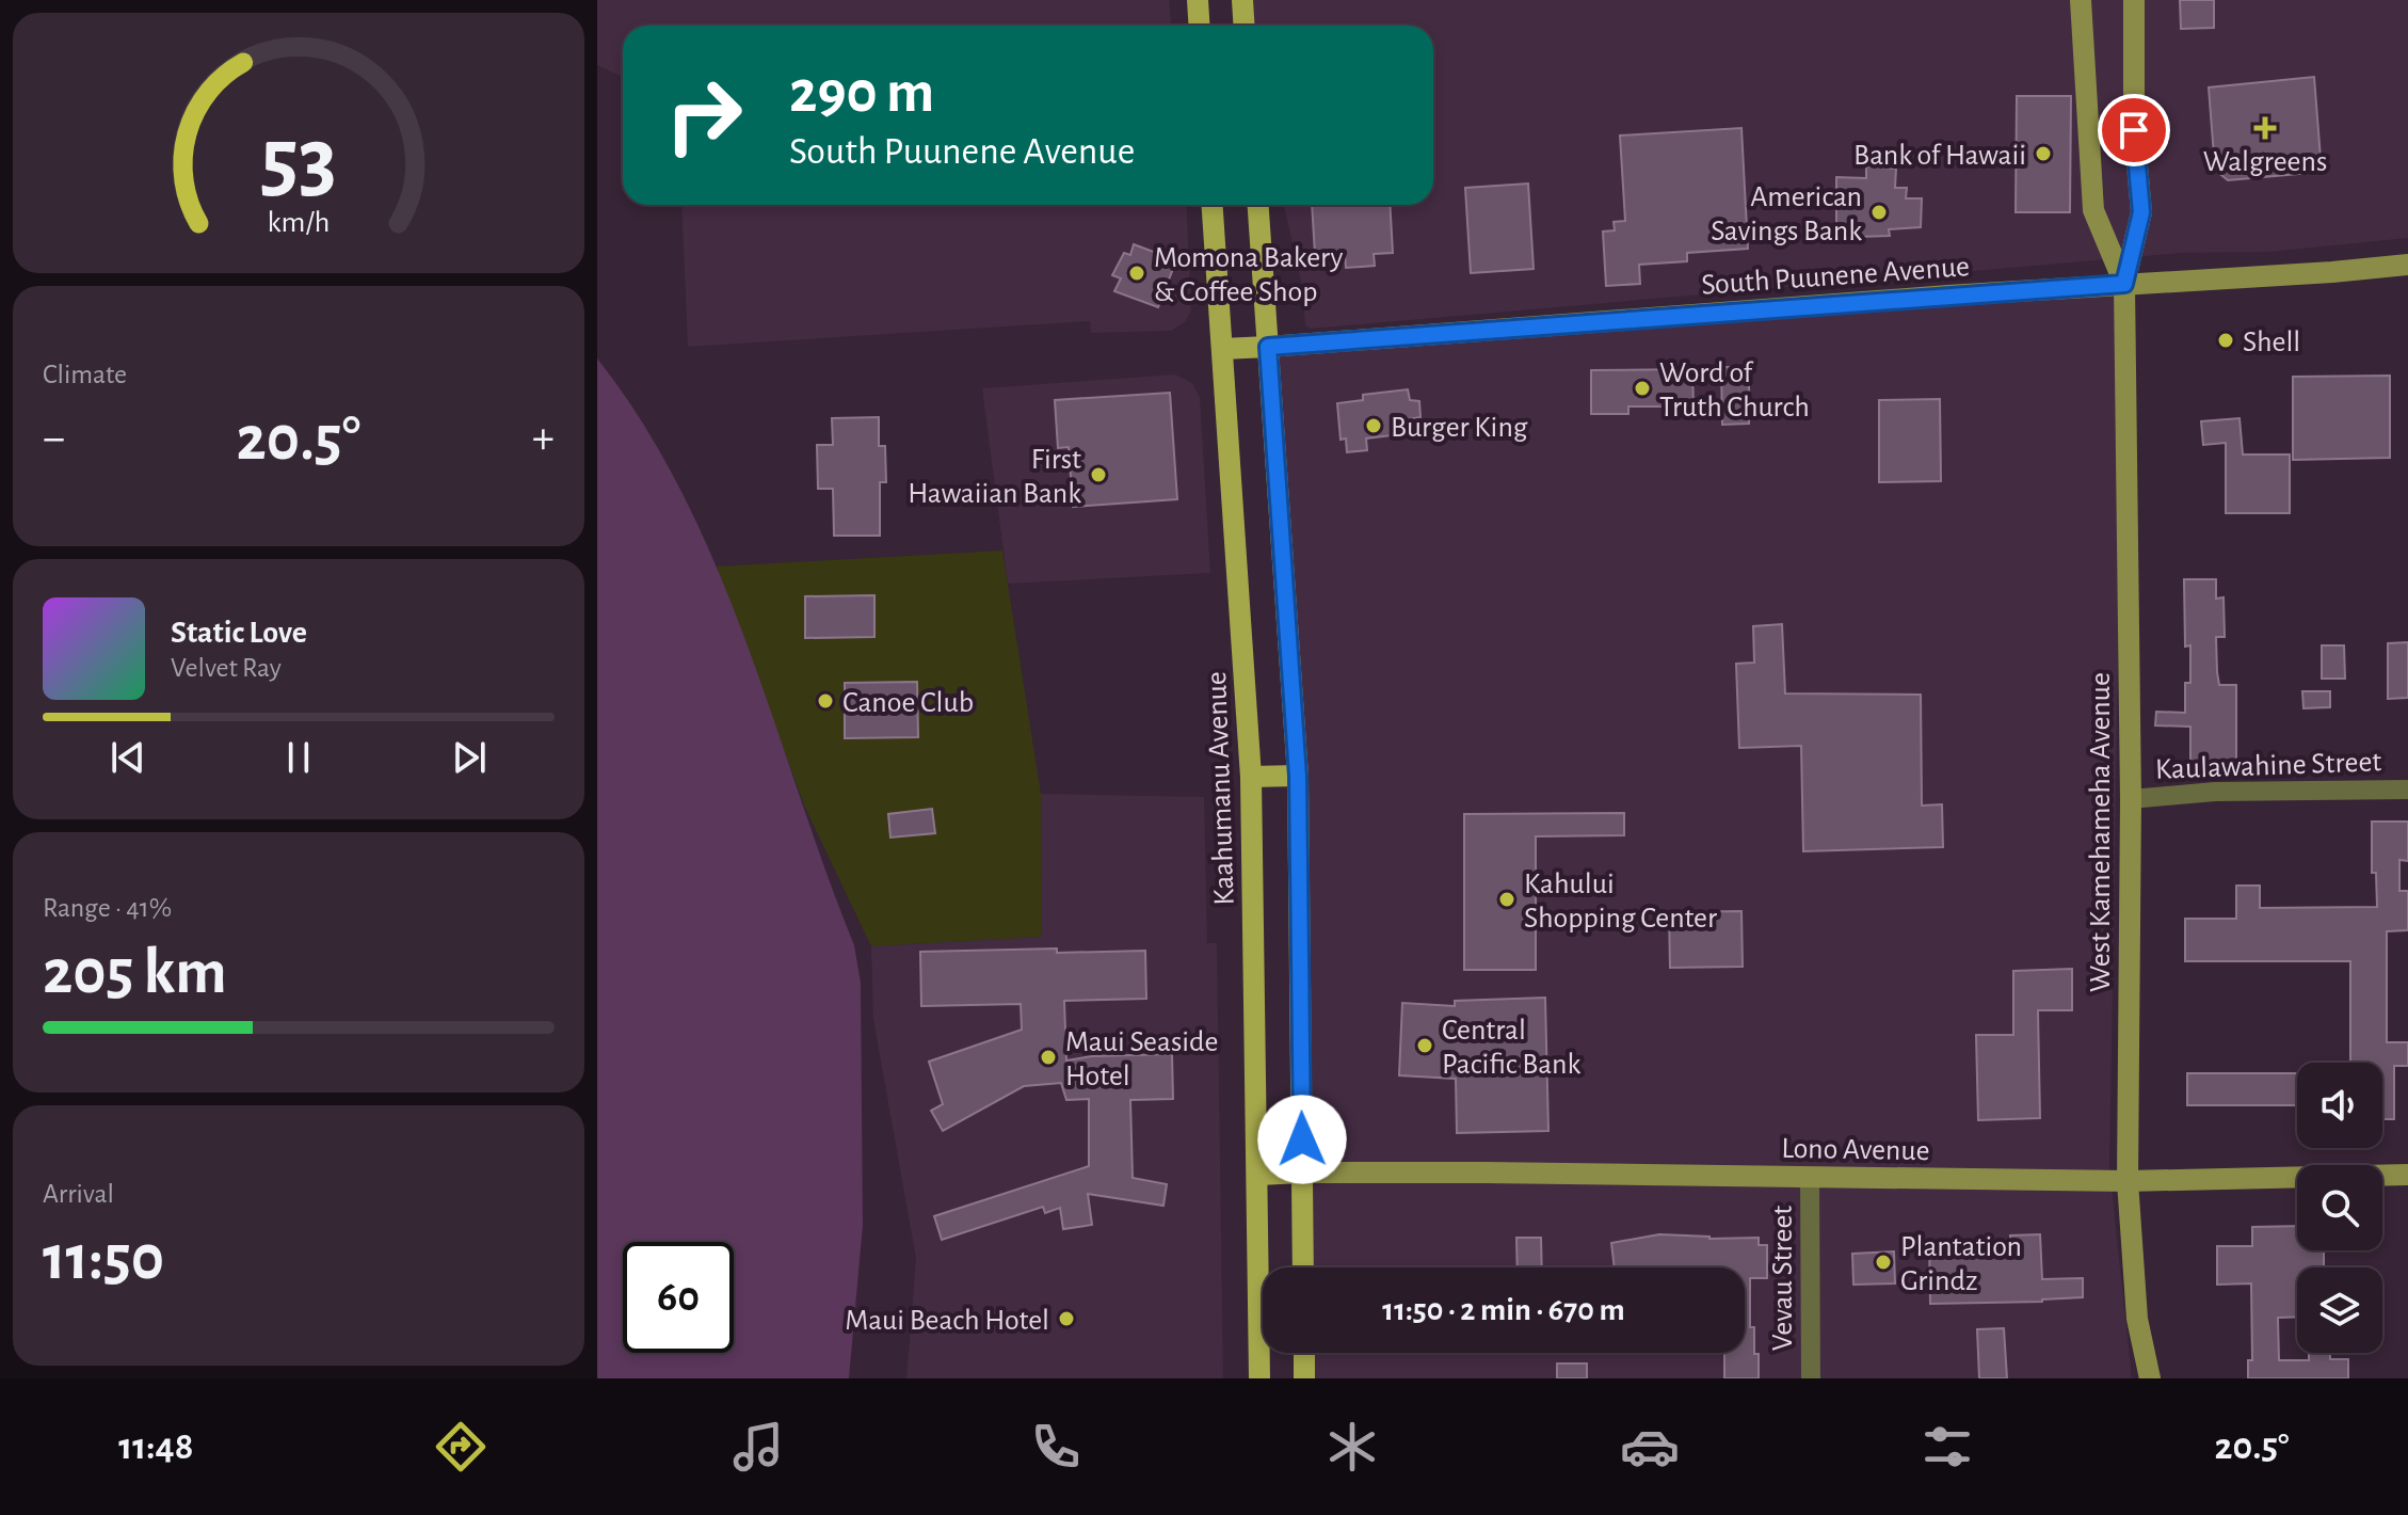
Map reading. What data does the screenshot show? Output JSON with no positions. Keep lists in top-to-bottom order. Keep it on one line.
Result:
{"streets":{"main road":["Kaahumanu Avenue"],"street":["South Puunene Avenue","Kaulawahine Street","West Kamehameha Avenue","Lono Avenue","Vevau Street"]},"crossings":[["South Puunene Avenue","West Kamehameha Avenue"],["Kaulawahine Street","West Kamehameha Avenue"],["West Kamehameha Avenue","Lono Avenue"],["Lono Avenue","Vevau Street"]],"places":{"health":["Walgreens"],"other":["Bank of Hawaii","American Savings Bank","Momona Bakery & Coffee Shop","Shell","Word of Truth Church","Burger King","First Hawaiian Bank","Canoe Club","Kahului Shopping Center","Central Pacific Bank","Maui Seaside Hotel","Plantation Grindz","Maui Beach Hotel"]},"page":{"turn":["290 m","South Puunene Avenue"],"tile":["Climate",["Range · 41%","205 km"],["Arrival","11:50"]],"heat":["−","20.5°","+"],"song":["Static Love","Velvet Ray"],"limit":"60","trip":"11:50 · 2 min · 670 m","tabs":["11:48","20.5°"],"gauge":["53","km/h"]}}
